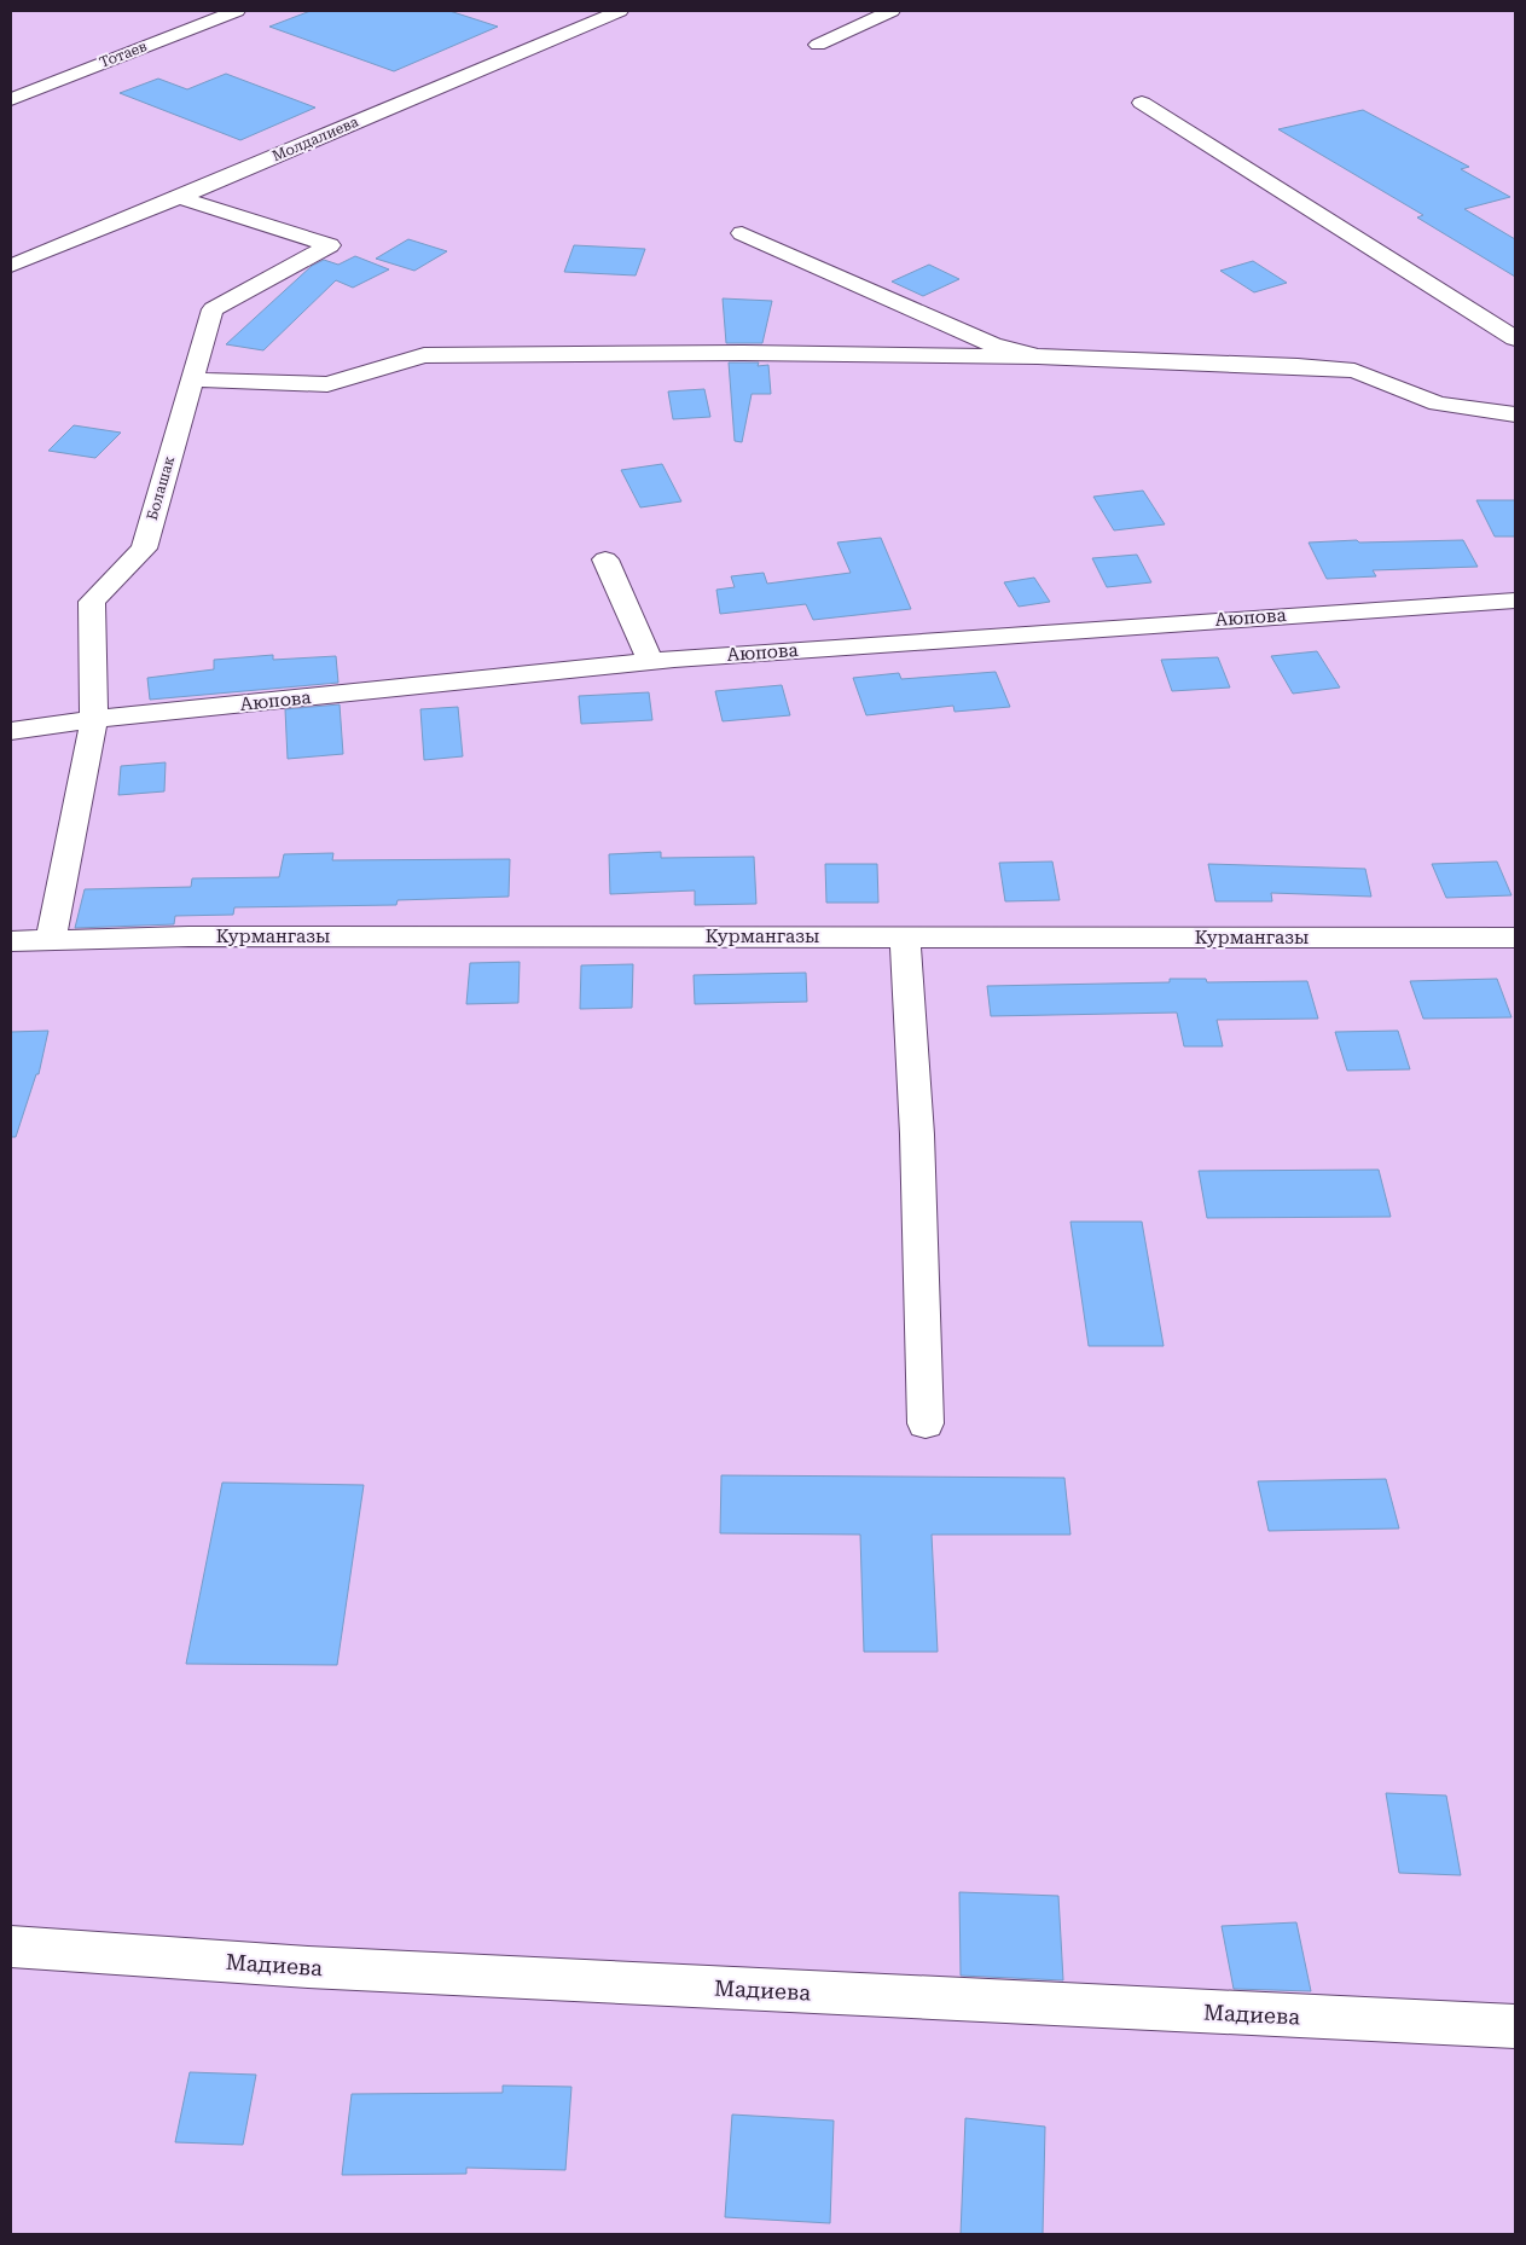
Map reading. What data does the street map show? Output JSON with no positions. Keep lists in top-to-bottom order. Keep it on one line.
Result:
{"streets":{"street":["Тотаев","Молдалиева","Болашак","Аюпова","Курмангазы","Мадиева"]},"crossings":[["Молдалиева","Болашак"],["Болашак","Аюпова"],["Болашак","Курмангазы"]]}
